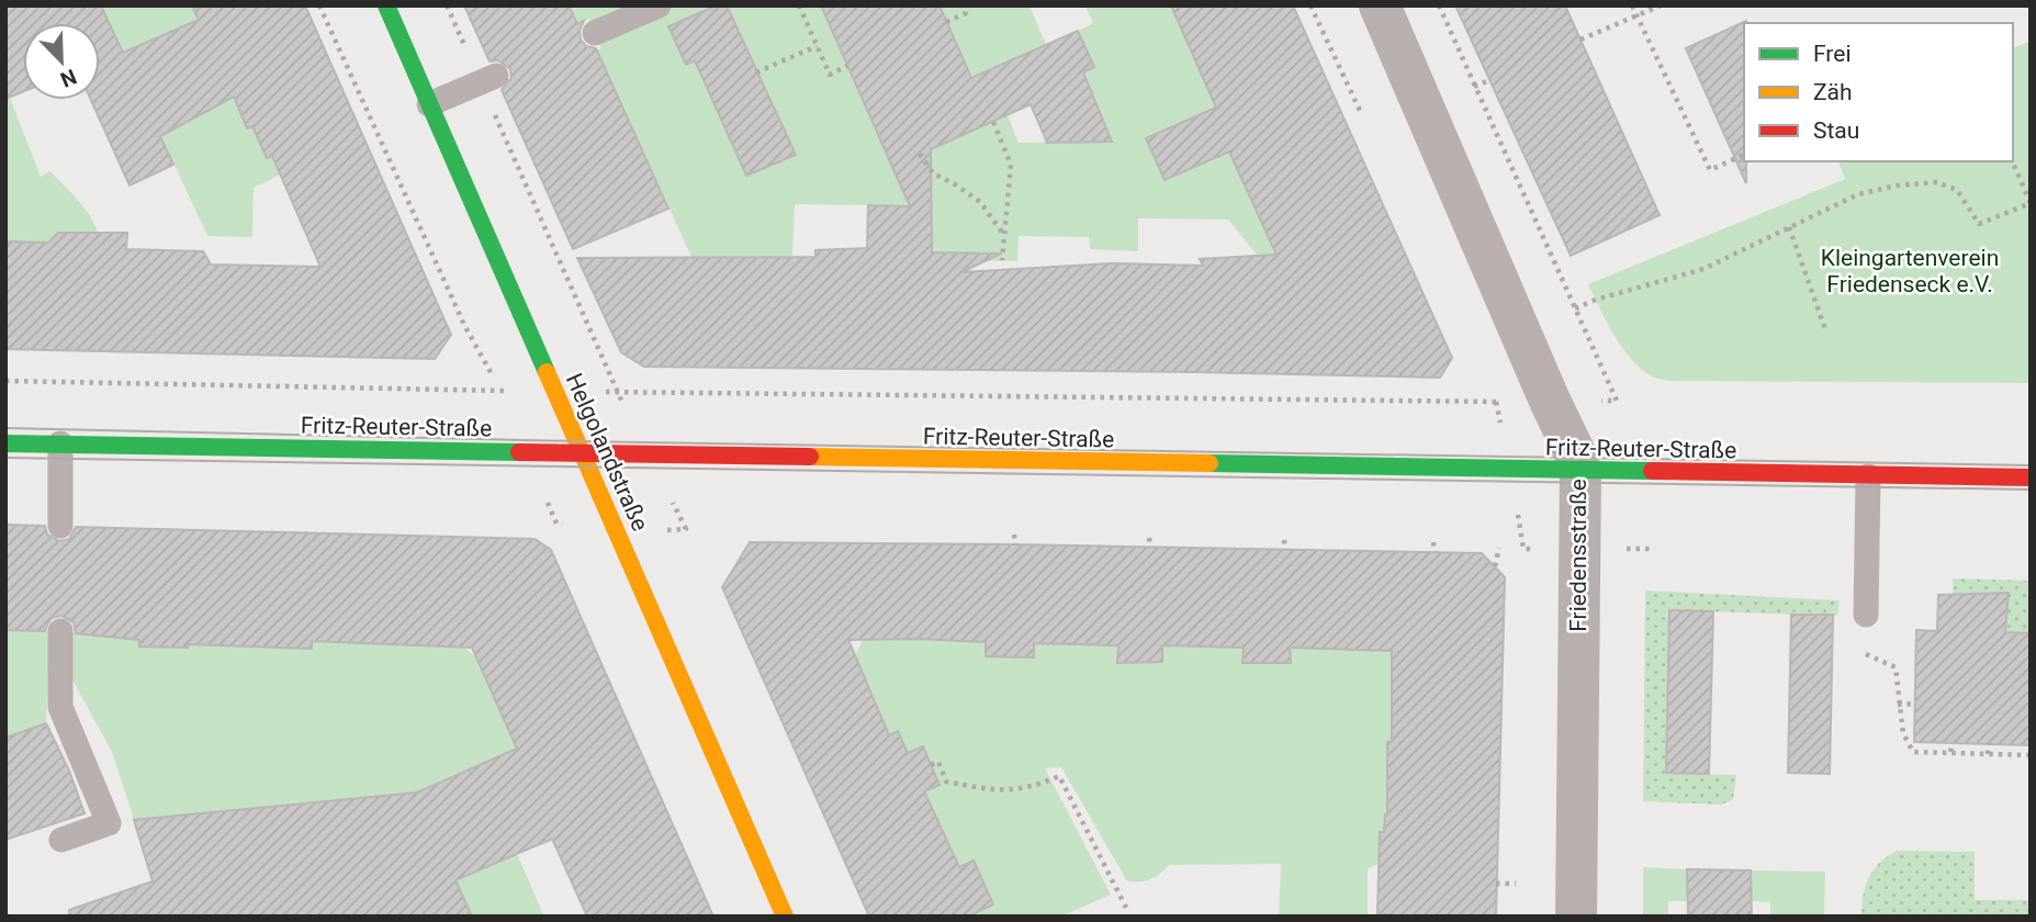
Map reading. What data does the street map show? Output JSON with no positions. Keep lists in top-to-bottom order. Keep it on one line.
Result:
{"streets":{"main road":["Fritz-Reuter-Straße","Helgolandstraße"],"street":["Friedensstraße"]},"crossings":[["Fritz-Reuter-Straße","Helgolandstraße"],["Fritz-Reuter-Straße","Friedensstraße"]],"parks":["Kleingartenverein Friedenseck e.V."],"legend":["Frei","Zäh","Stau"],"north":"bottom right"}
